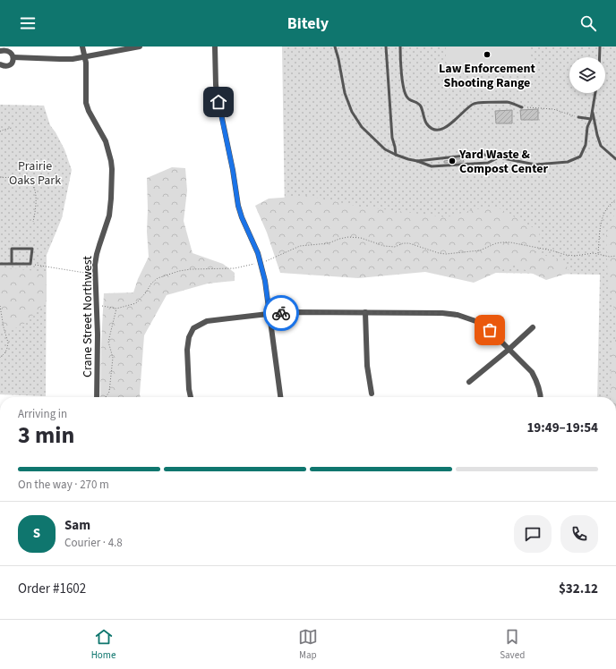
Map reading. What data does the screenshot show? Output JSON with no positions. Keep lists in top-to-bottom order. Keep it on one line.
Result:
{"streets":{"street":["Crane Street Northwest"]},"parks":["Prairie Oaks Park"],"places":["Law Enforcement Shooting Range","Yard Waste & Compost Center"],"page":{"header":"Bitely","heading":["3 min","Arriving in","19:49–19:54"],"panel":["Sam","Courier · 4.8","Order #1602","$32.12"],"bar":"On the way · 270 m","round":"S","tabs":["Home","Map","Saved"]}}
